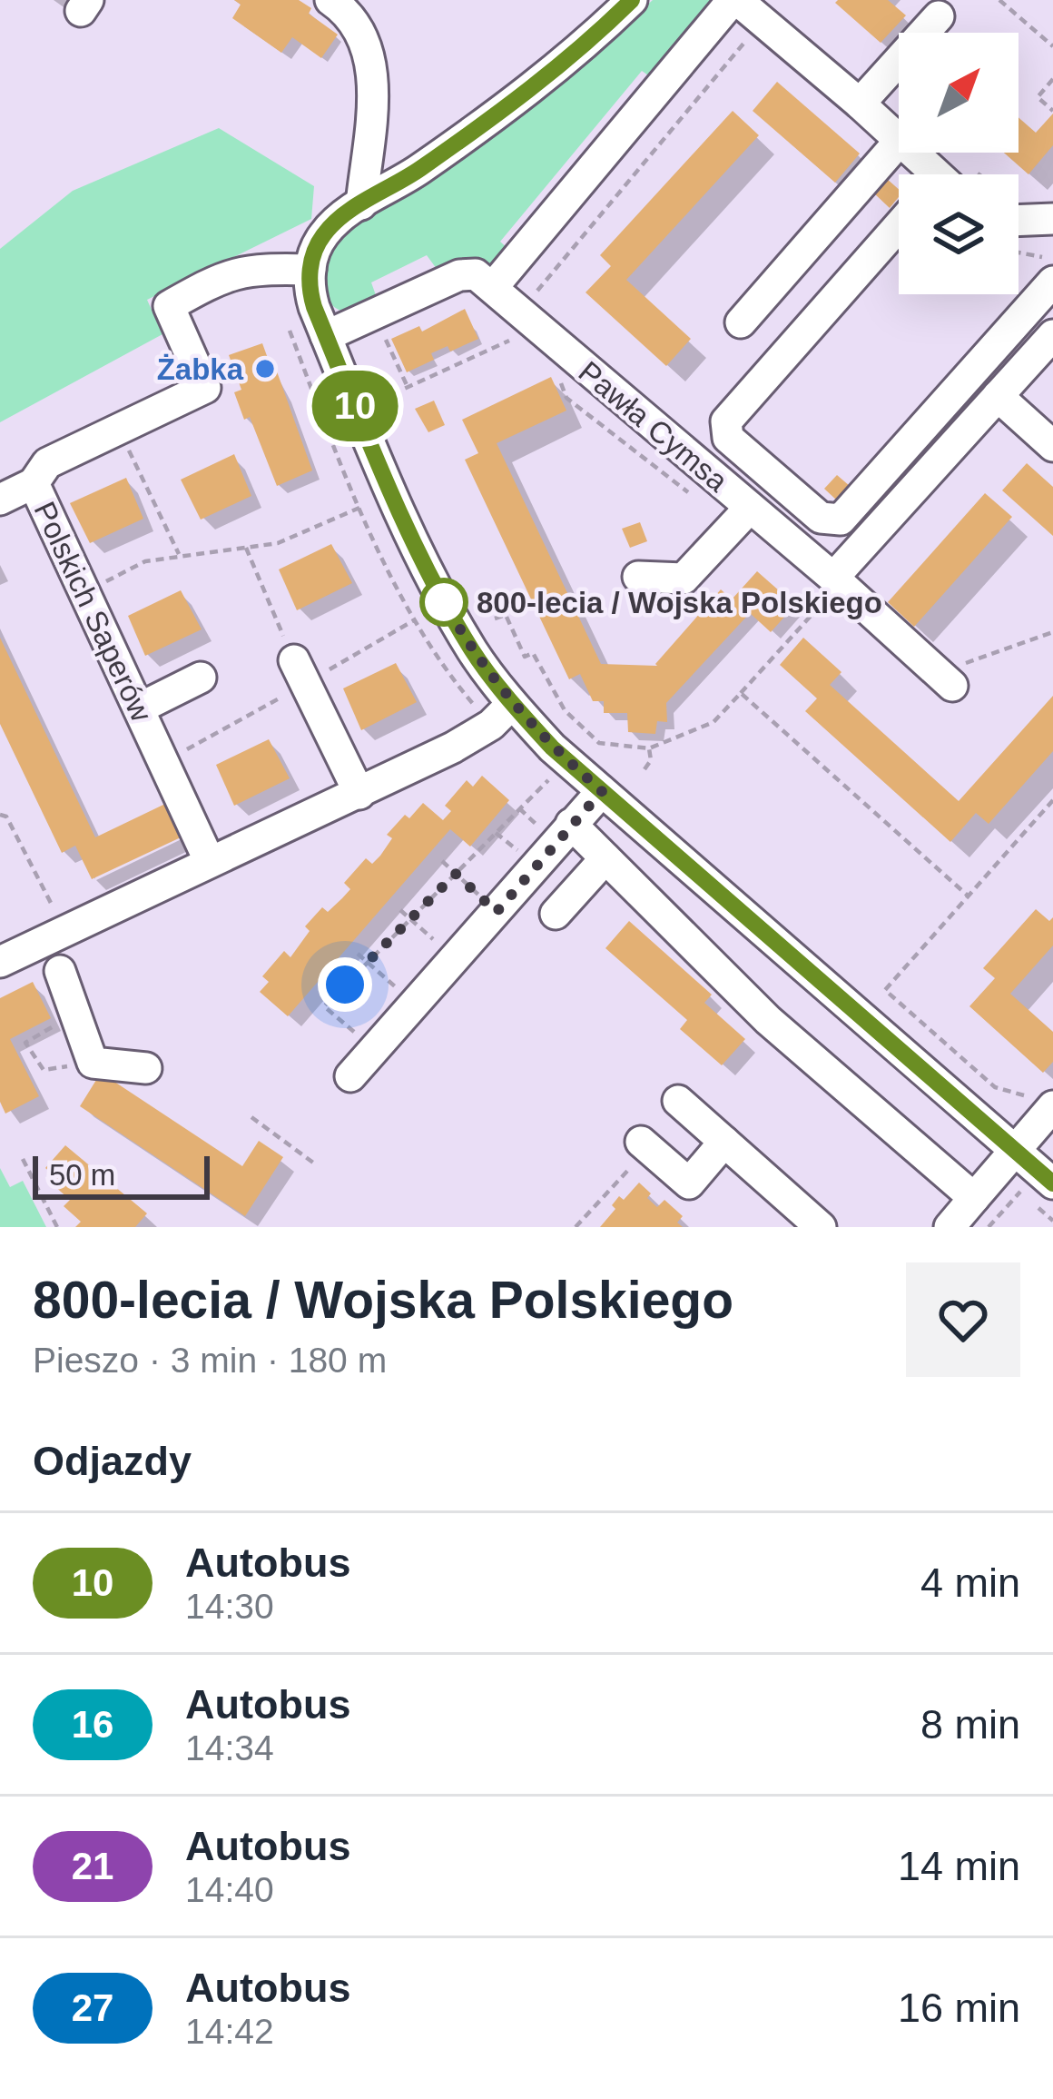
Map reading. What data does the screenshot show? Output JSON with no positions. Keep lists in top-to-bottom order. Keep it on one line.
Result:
{"streets":{"street":["Pawła Cymsa","Polskich Saperów"]},"places":["Żabka","800-lecia / Wojska Polskiego"],"lines":["bus line 10"],"scale_bar":"50 m","north":"top right","page":{"on_map":"10","scale":"50 m","heading":[["800-lecia / Wojska Polskiego","Pieszo · 3 min · 180 m"],"Odjazdy"],"list":[{"mark":"10","name":"Autobus","note":"14:30","value":"4 min"},{"mark":"16","name":"Autobus","note":"14:34","value":"8 min"},{"mark":"21","name":"Autobus","note":"14:40","value":"14 min"},{"mark":"27","name":"Autobus","note":"14:42","value":"16 min"}]}}
